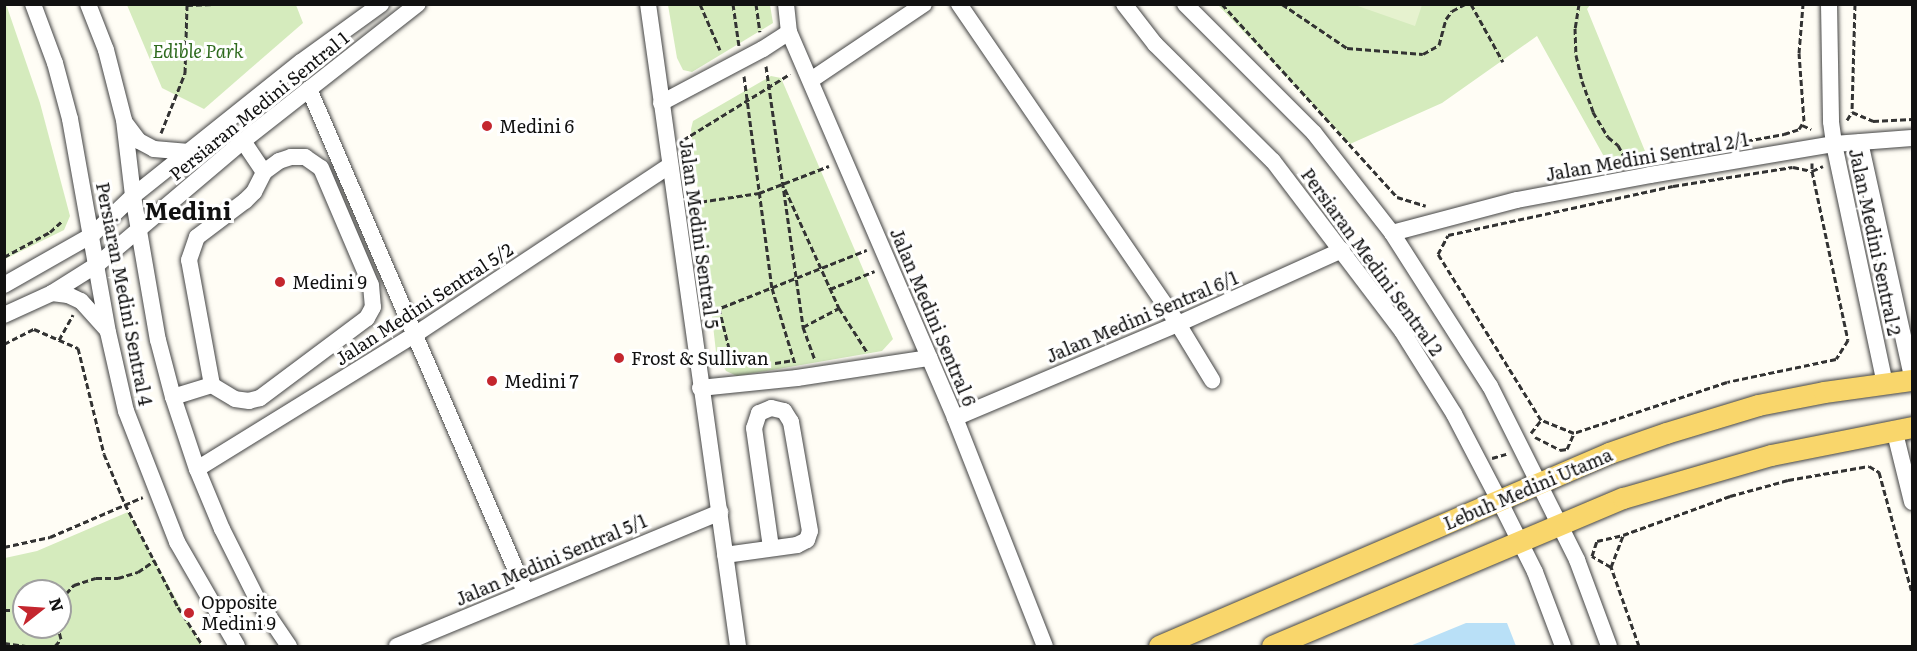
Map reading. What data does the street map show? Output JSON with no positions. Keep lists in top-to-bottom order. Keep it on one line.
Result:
{"streets":{"main road":["Lebuh Medini Utama"],"street":["Persiaran Medini Sentral 1","Jalan Medini Sentral 2/1","Jalan Medini Sentral 5","Jalan Medini Sentral 2","Persiaran Medini Sentral 2","Persiaran Medini Sentral 4","Jalan Medini Sentral 5/2","Jalan Medini Sentral 6","Jalan Medini Sentral 6/1","Jalan Medini Sentral 5/1"]},"crossings":[["Persiaran Medini Sentral 1","Persiaran Medini Sentral 4"],["Jalan Medini Sentral 2/1","Jalan Medini Sentral 2"],["Jalan Medini Sentral 2/1","Persiaran Medini Sentral 2"],["Jalan Medini Sentral 5","Jalan Medini Sentral 5/2"],["Jalan Medini Sentral 5","Jalan Medini Sentral 5/1"],["Jalan Medini Sentral 2","Lebuh Medini Utama"],["Persiaran Medini Sentral 2","Jalan Medini Sentral 6/1"],["Persiaran Medini Sentral 2","Lebuh Medini Utama"],["Persiaran Medini Sentral 4","Jalan Medini Sentral 5/2"],["Jalan Medini Sentral 6","Jalan Medini Sentral 6/1"]],"districts":["Medini"],"parks":["Edible Park"],"places":["Medini 6","Medini 9","Frost & Sullivan","Medini 7","Opposite Medini 9"],"north":"right"}
